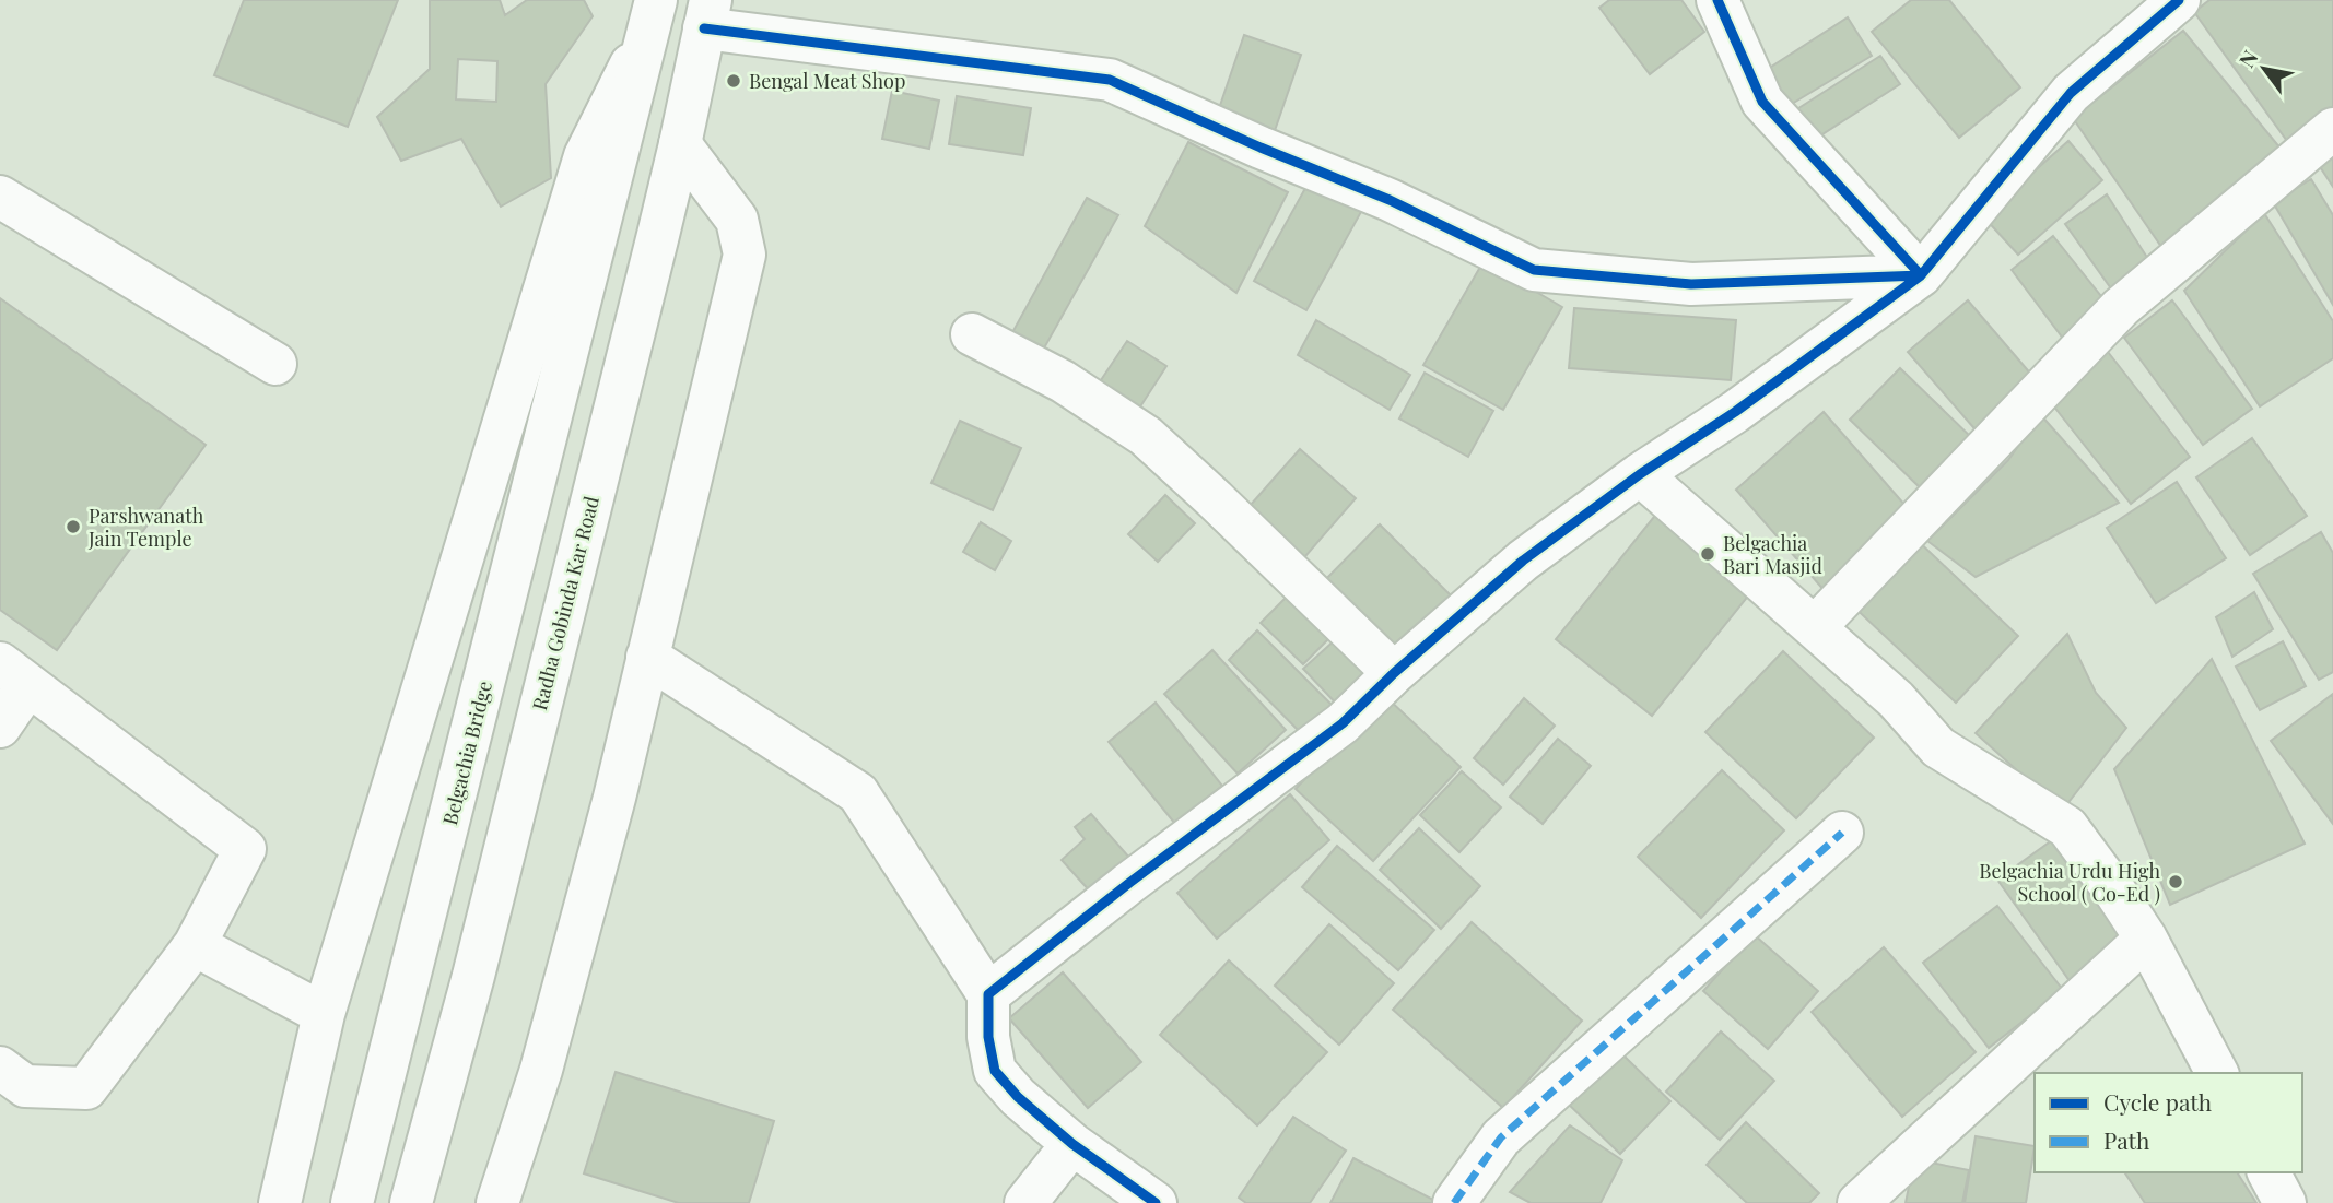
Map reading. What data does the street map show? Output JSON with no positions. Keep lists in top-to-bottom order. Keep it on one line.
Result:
{"streets":{"street":["Radha Gobinda Kar Road","Belgachia Bridge"]},"places":["Bengal Meat Shop","Parshwanath Jain Temple","Belgachia Bari Masjid","Belgachia Urdu High School ( Co-Ed )"],"legend":["Cycle path","Path"],"north":"top left"}
